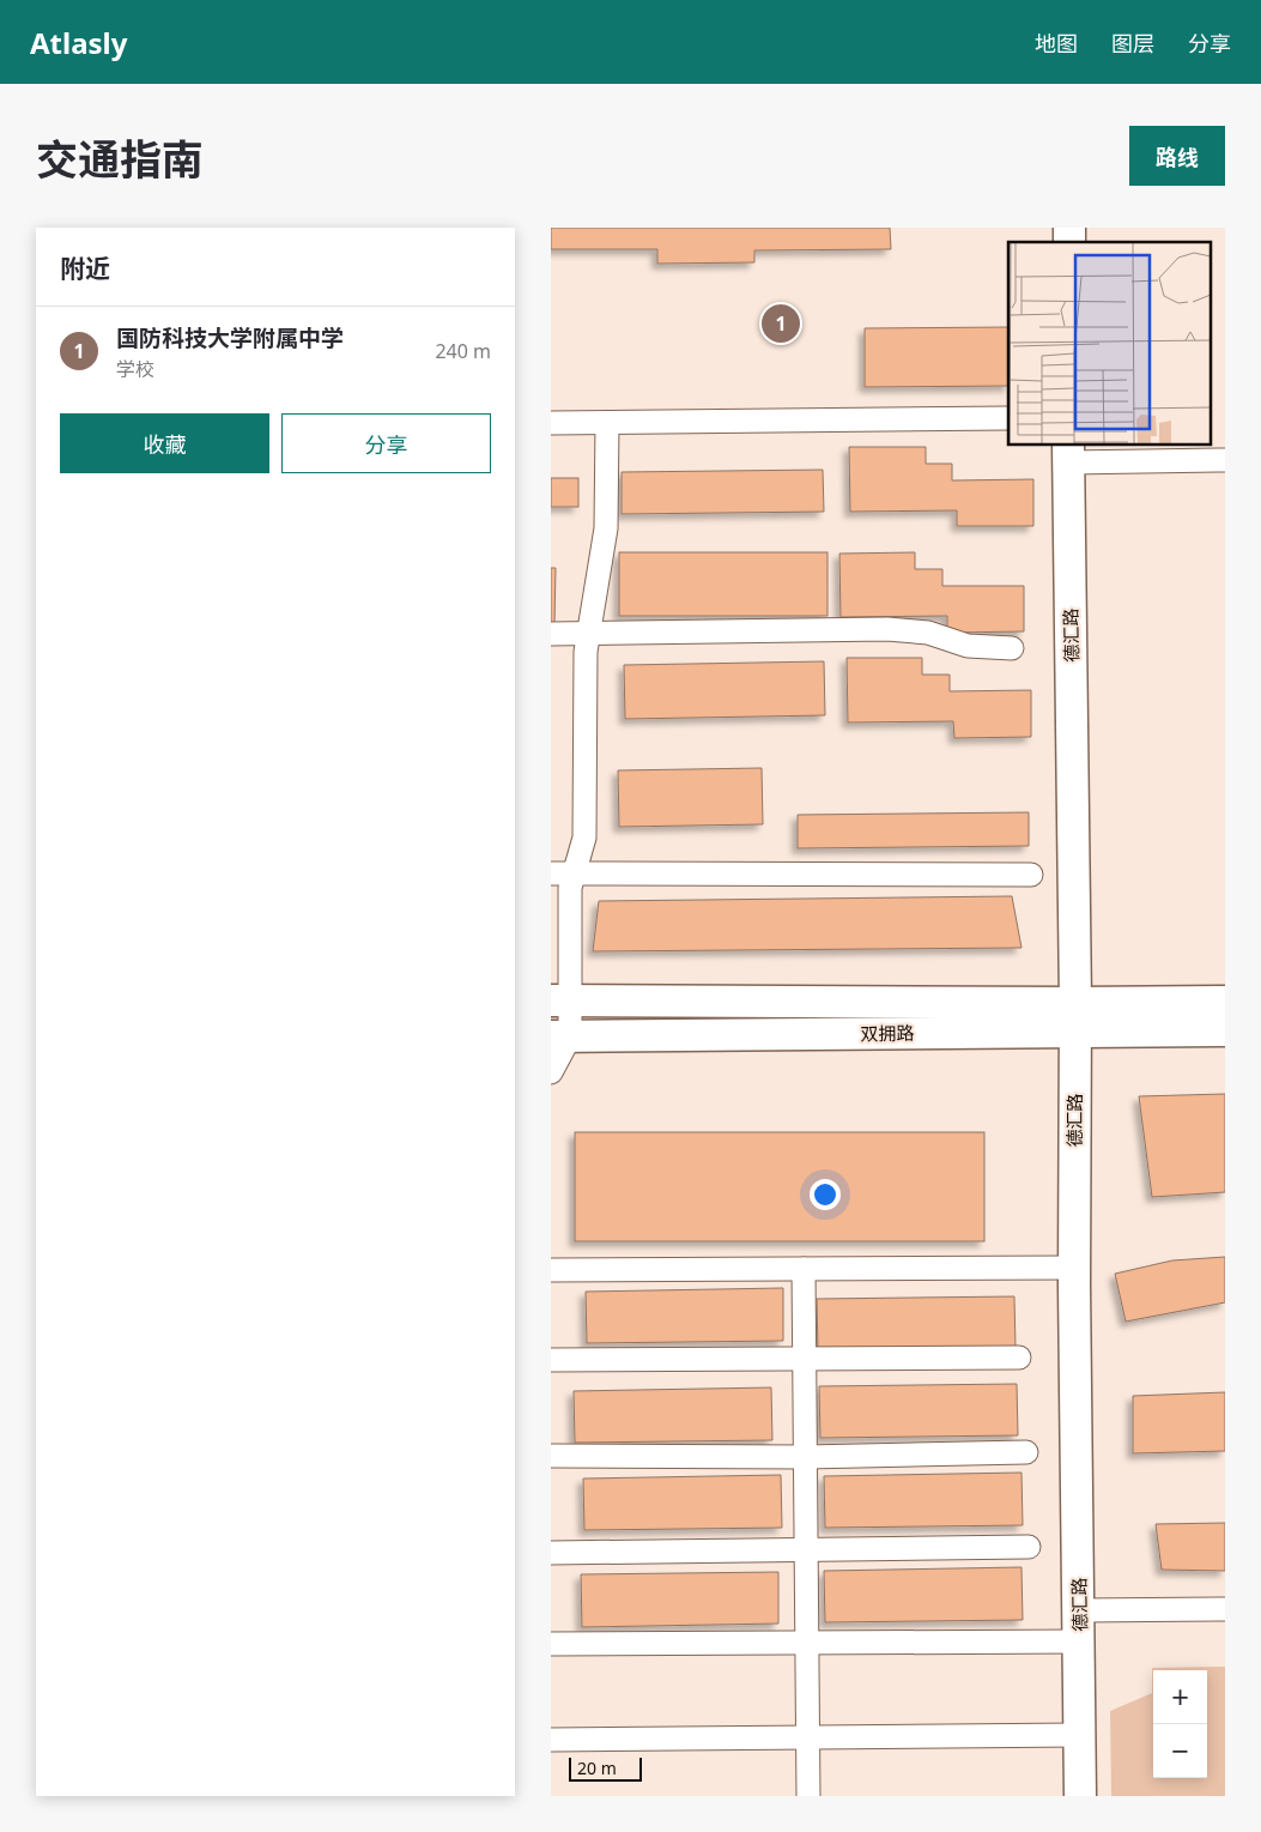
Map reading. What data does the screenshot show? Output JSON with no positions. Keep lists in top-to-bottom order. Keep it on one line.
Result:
{"streets":{"street":["德汇路","双拥路"]},"crossings":[["德汇路","双拥路"]],"scale_bar":"20 m","page":{"header":"Atlasly","nav":["地图","图层","分享"],"title":"交通指南","buttons":["路线",["收藏","分享"]],"heading":"附近","pins":"1","list":[{"mark":"1","name":"国防科技大学附属中学","note":"学校","value":"240 m"}],"map_buttons":["+","−"],"scale":"20 m"}}
